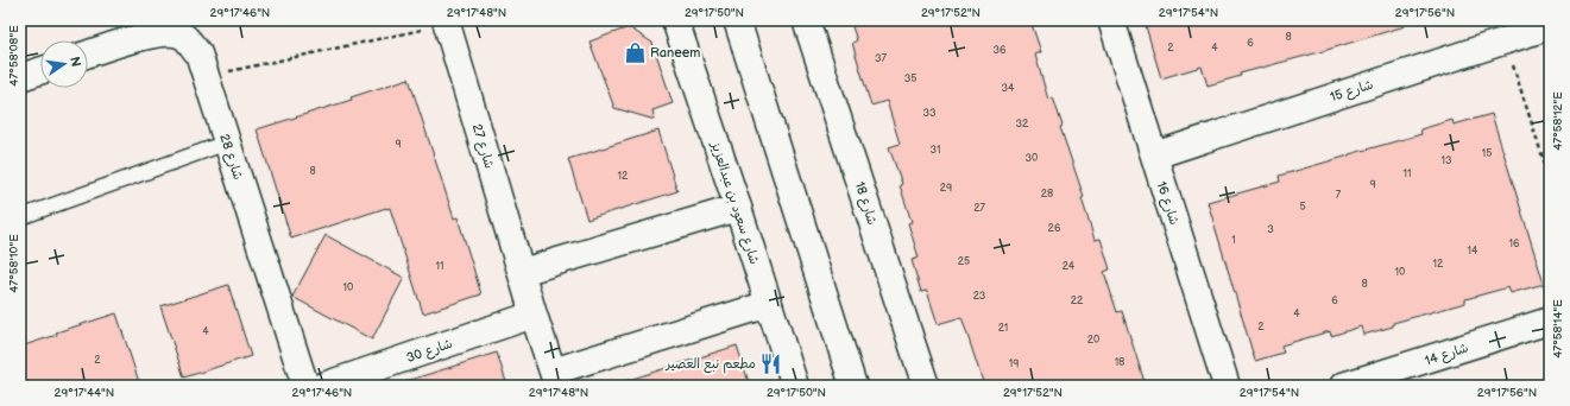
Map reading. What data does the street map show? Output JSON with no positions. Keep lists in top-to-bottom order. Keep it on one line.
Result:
{"streets":{"street":["شارع 15","شارع 27","شارع 28","شارع سعود بن عبدالعزيز","شارع 18","شارع 16","شارع 30","شارع 14"]},"crossings":[["شارع 15","شارع 16"],["شارع 27","شارع سعود بن عبدالعزيز"],["شارع 27","شارع 30"]],"places":{"shop":["Raneem"],"restaurant":["مطعم نبع العصير"]},"house_numbers":["8","6","2","4","36","37","35","34","33","32","9","31","15","30","13","8","11","12","9","29","28","7","5","27","26","3","1","16","14","25","12","11","24","10","8","10","23","22","6","4","2","21","4","20","2","18","19"],"north":"right","coordinates":["29°17'46\"N","29°17'48\"N","29°17'50\"N","29°17'52\"N","29°17'54\"N","29°17'56\"N","47°58'08\"E","47°58'12\"E","47°58'10\"E","47°58'14\"E","29°17'44\"N"]}
